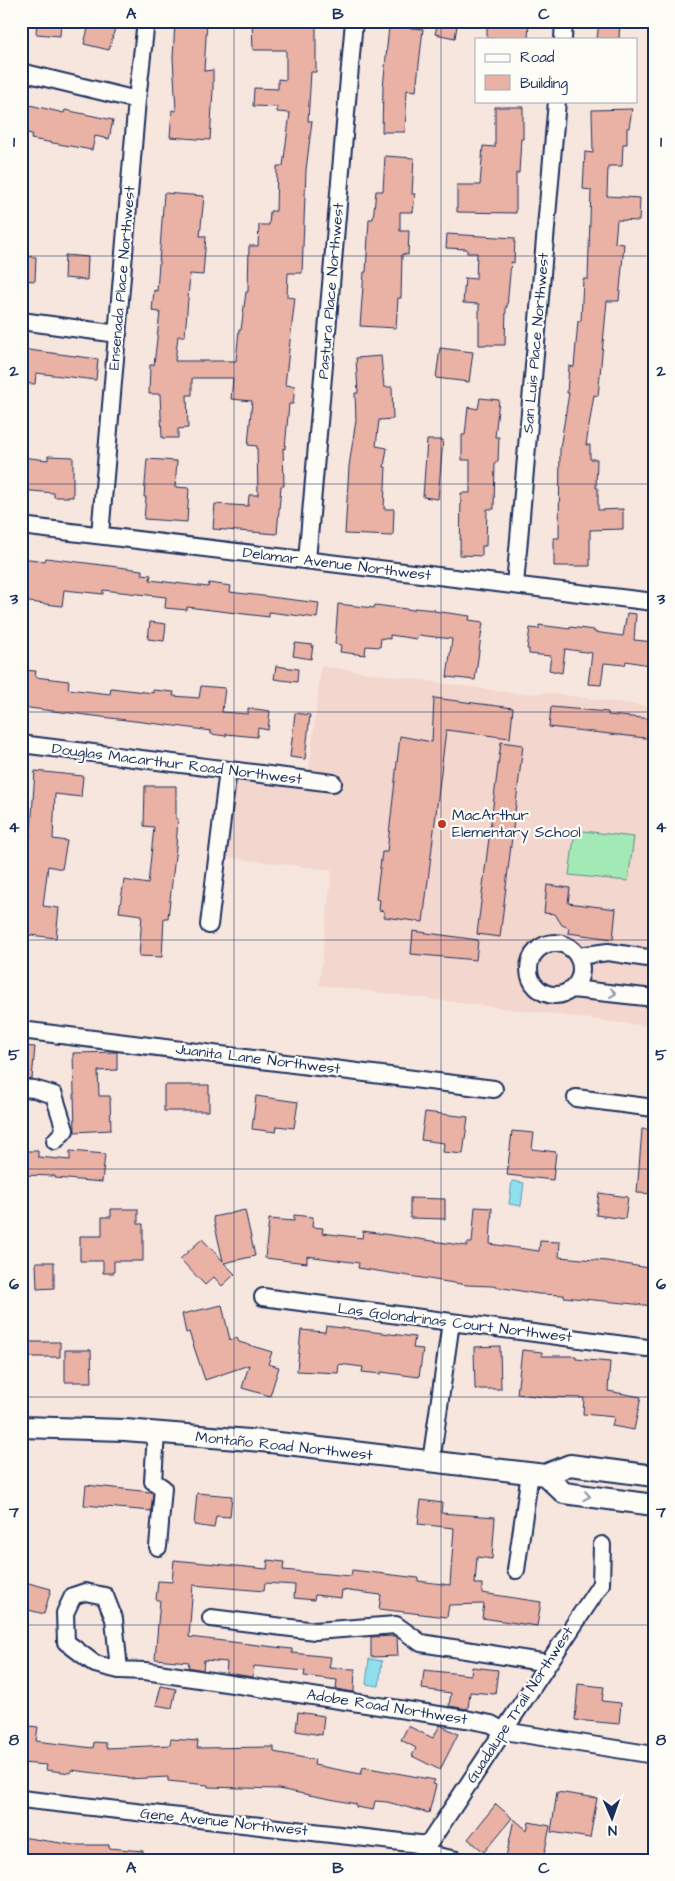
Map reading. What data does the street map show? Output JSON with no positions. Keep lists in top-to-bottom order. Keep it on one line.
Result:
{"streets":{"main road":["Montaño Road Northwest"],"street":["Ensenada Place Northwest","Pastura Place Northwest","San Luis Place Northwest","Delamar Avenue Northwest","Douglas Macarthur Road Northwest","Juanita Lane Northwest","Las Golondrinas Court Northwest","Guadalupe Trail Northwest","Adobe Road Northwest","Gene Avenue Northwest"]},"crossings":[["Ensenada Place Northwest","Delamar Avenue Northwest"],["Pastura Place Northwest","Delamar Avenue Northwest"],["San Luis Place Northwest","Delamar Avenue Northwest"],["Guadalupe Trail Northwest","Adobe Road Northwest"],["Guadalupe Trail Northwest","Gene Avenue Northwest"]],"places":["MacArthur Elementary School"],"legend":["Road","Building"],"north":"bottom","grid":{"columns":["A","B","C"],"rows":["1","2","3","4","5","6","7","8"]}}
